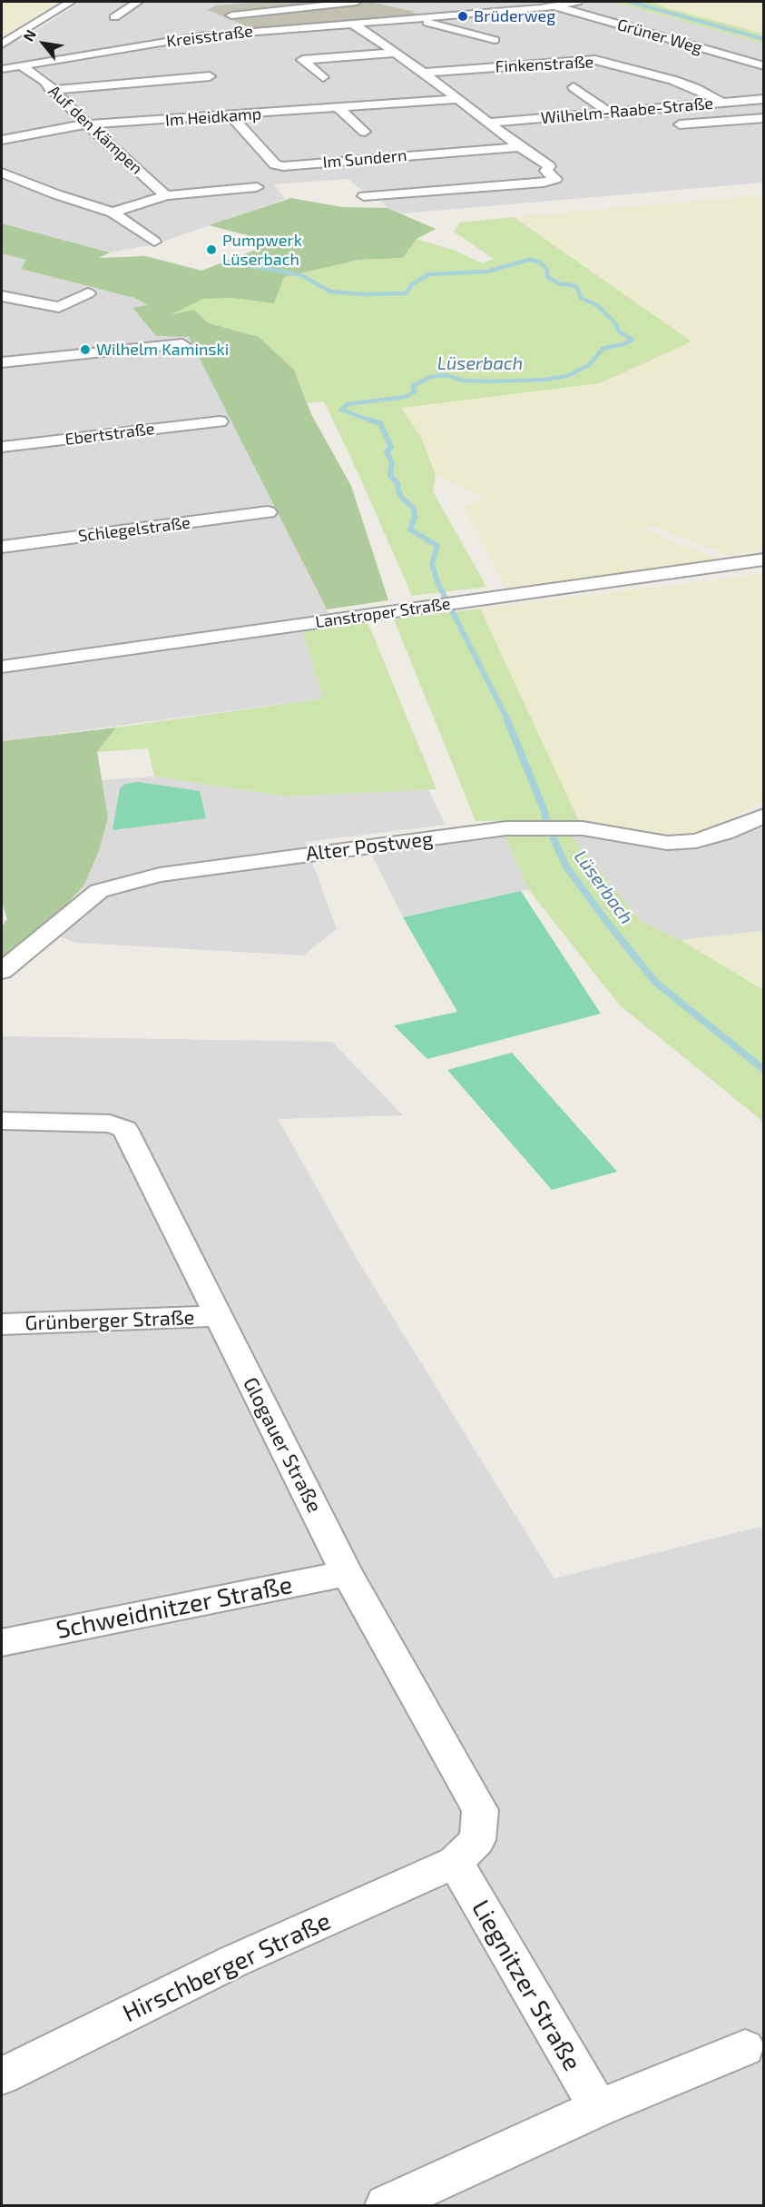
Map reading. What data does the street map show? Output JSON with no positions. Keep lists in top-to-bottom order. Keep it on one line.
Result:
{"streets":{"street":["Kreisstraße","Grüner Weg","Finkenstraße","Wilhelm-Raabe-Straße","Im Heidkamp","Auf den Kämpen","Im Sundern","Ebertstraße","Schlegelstraße","Lanstroper Straße","Alter Postweg","Grünberger Straße","Glogauer Straße","Schweidnitzer Straße","Hirschberger Straße","Liegnitzer Straße"]},"crossings":[["Kreisstraße","Grüner Weg"],["Kreisstraße","Auf den Kämpen"],["Finkenstraße","Wilhelm-Raabe-Straße"],["Im Heidkamp","Auf den Kämpen"],["Im Heidkamp","Im Sundern"],["Grünberger Straße","Glogauer Straße"],["Glogauer Straße","Schweidnitzer Straße"],["Glogauer Straße","Hirschberger Straße"],["Glogauer Straße","Liegnitzer Straße"],["Hirschberger Straße","Liegnitzer Straße"]],"water":["Lüserbach"],"places":["Brüderweg","Pumpwerk Lüserbach","Wilhelm Kaminski"],"north":"top left"}
